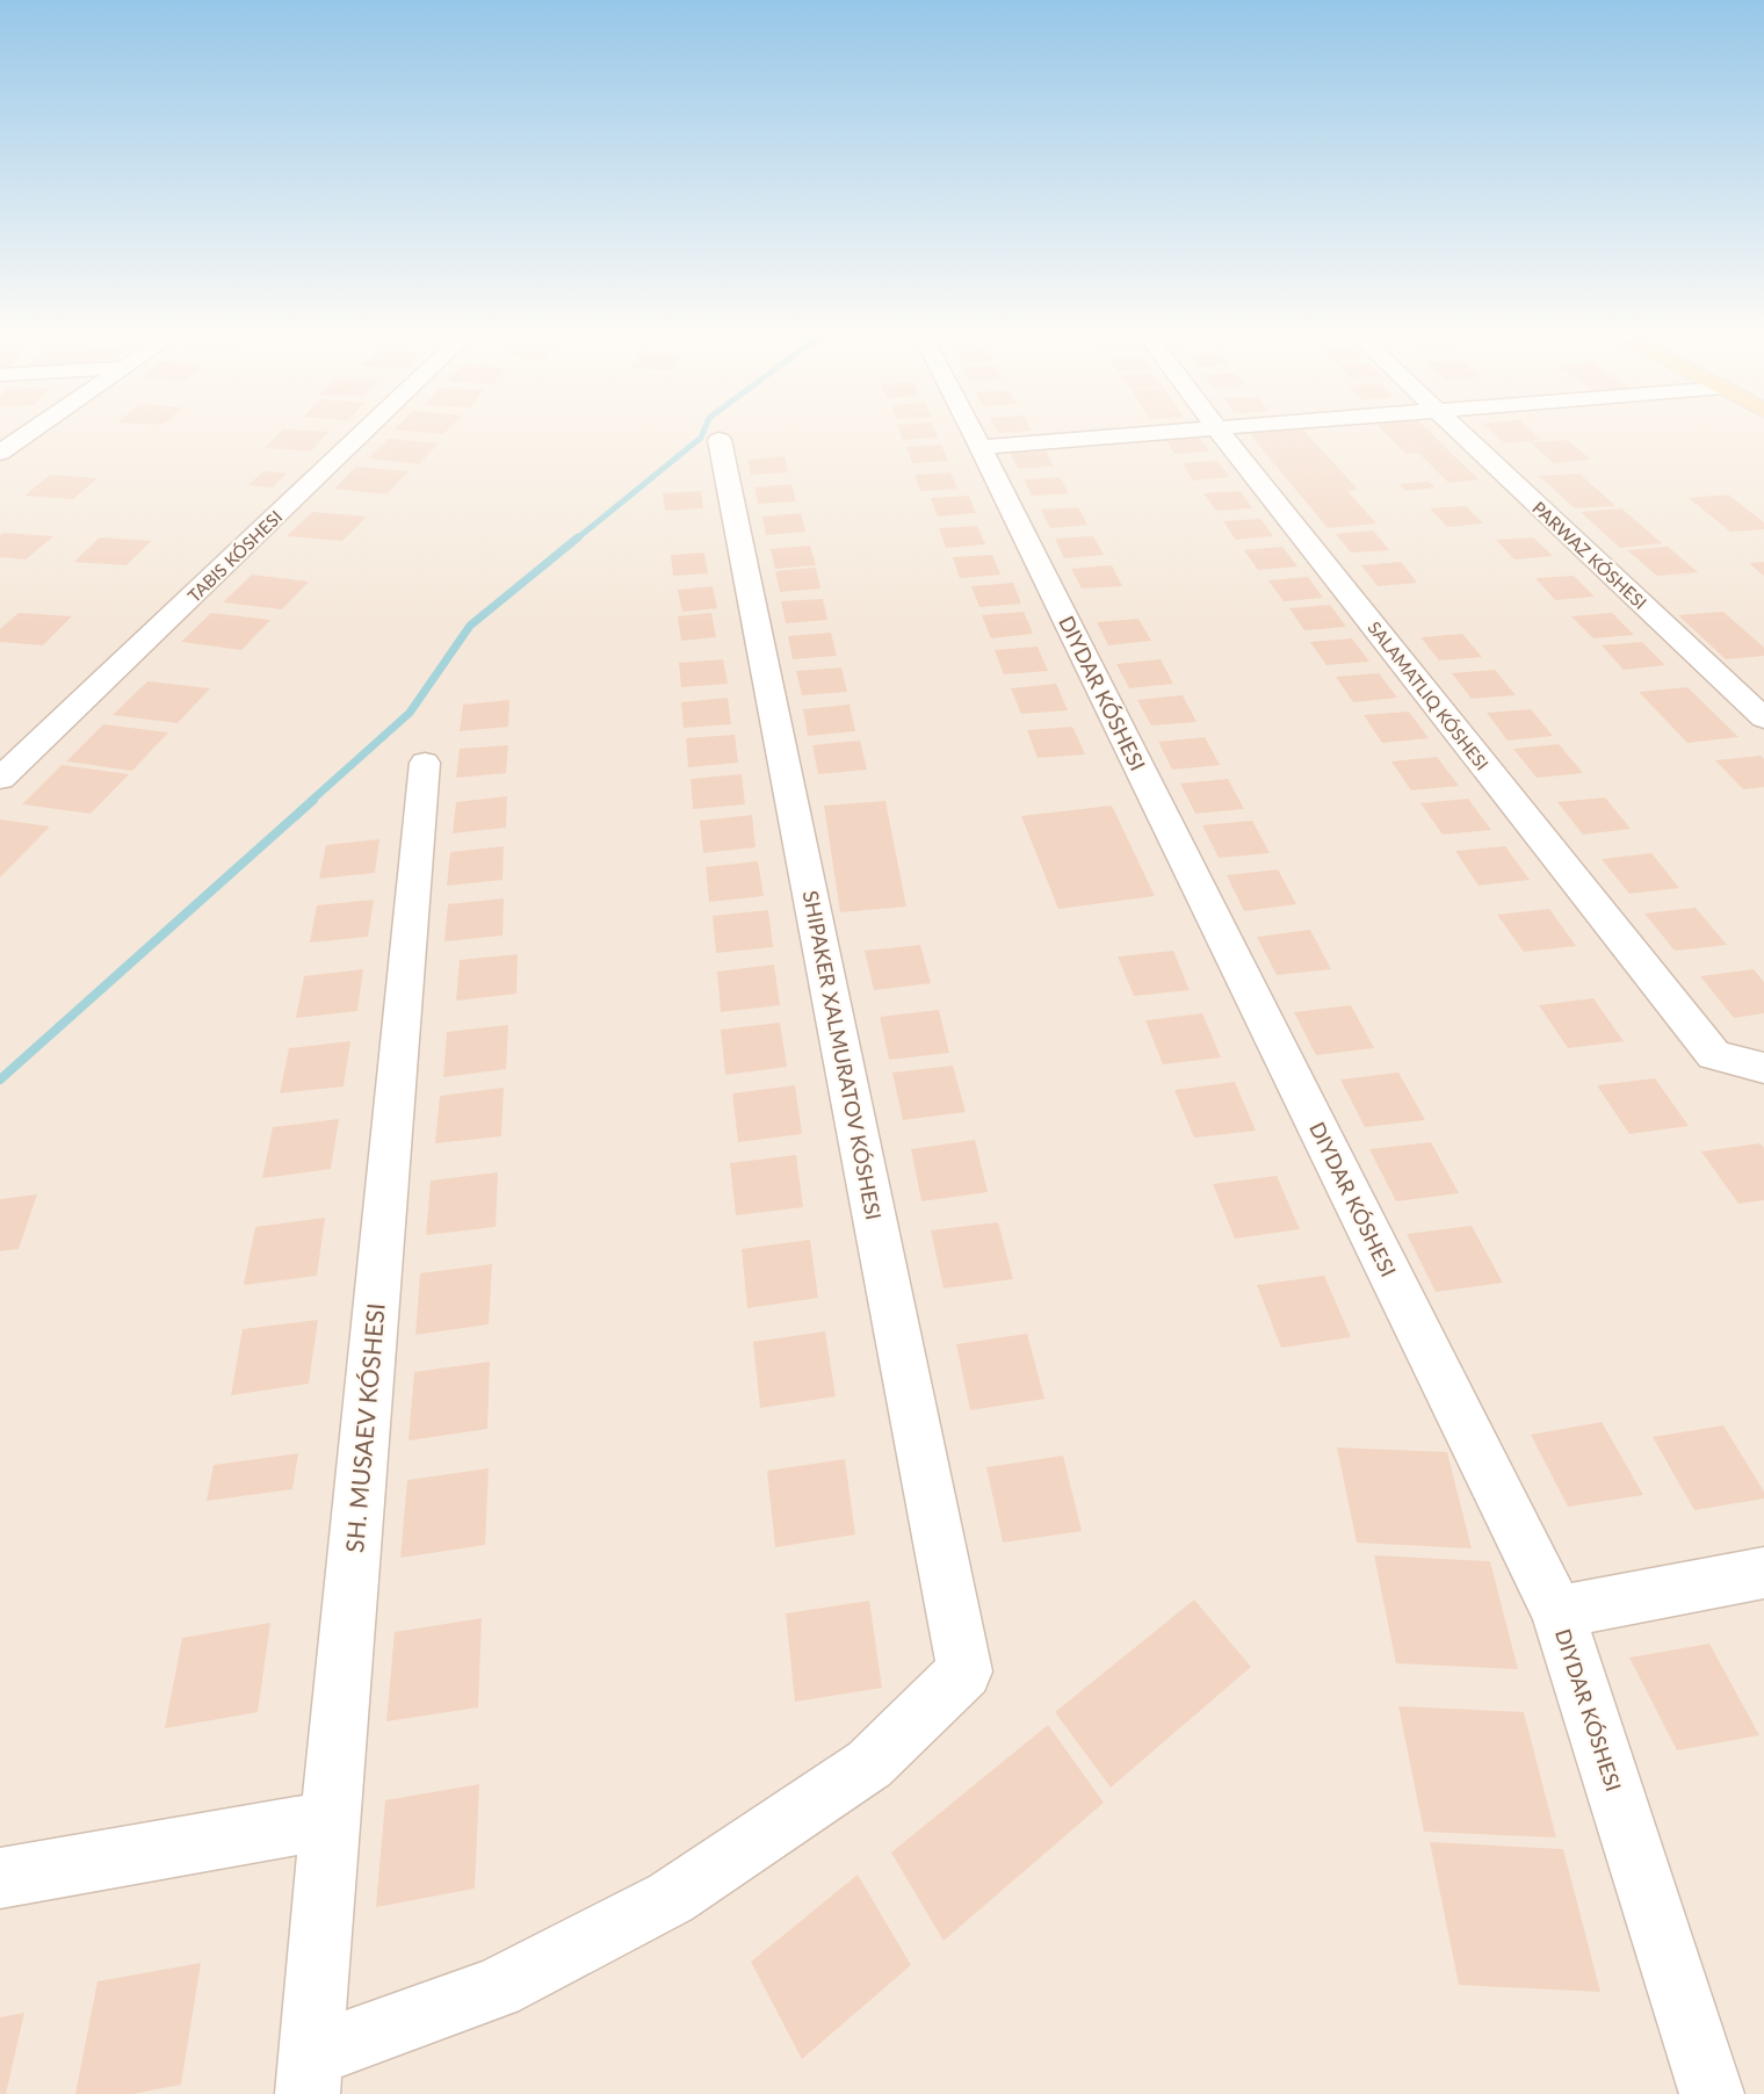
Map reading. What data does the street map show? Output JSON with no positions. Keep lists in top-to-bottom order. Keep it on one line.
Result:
{"streets":{"street":["PARWAZ KÓSHESI","DIYDAR KÓSHESI","SH. MUSAEV KÓSHESI"]}}
